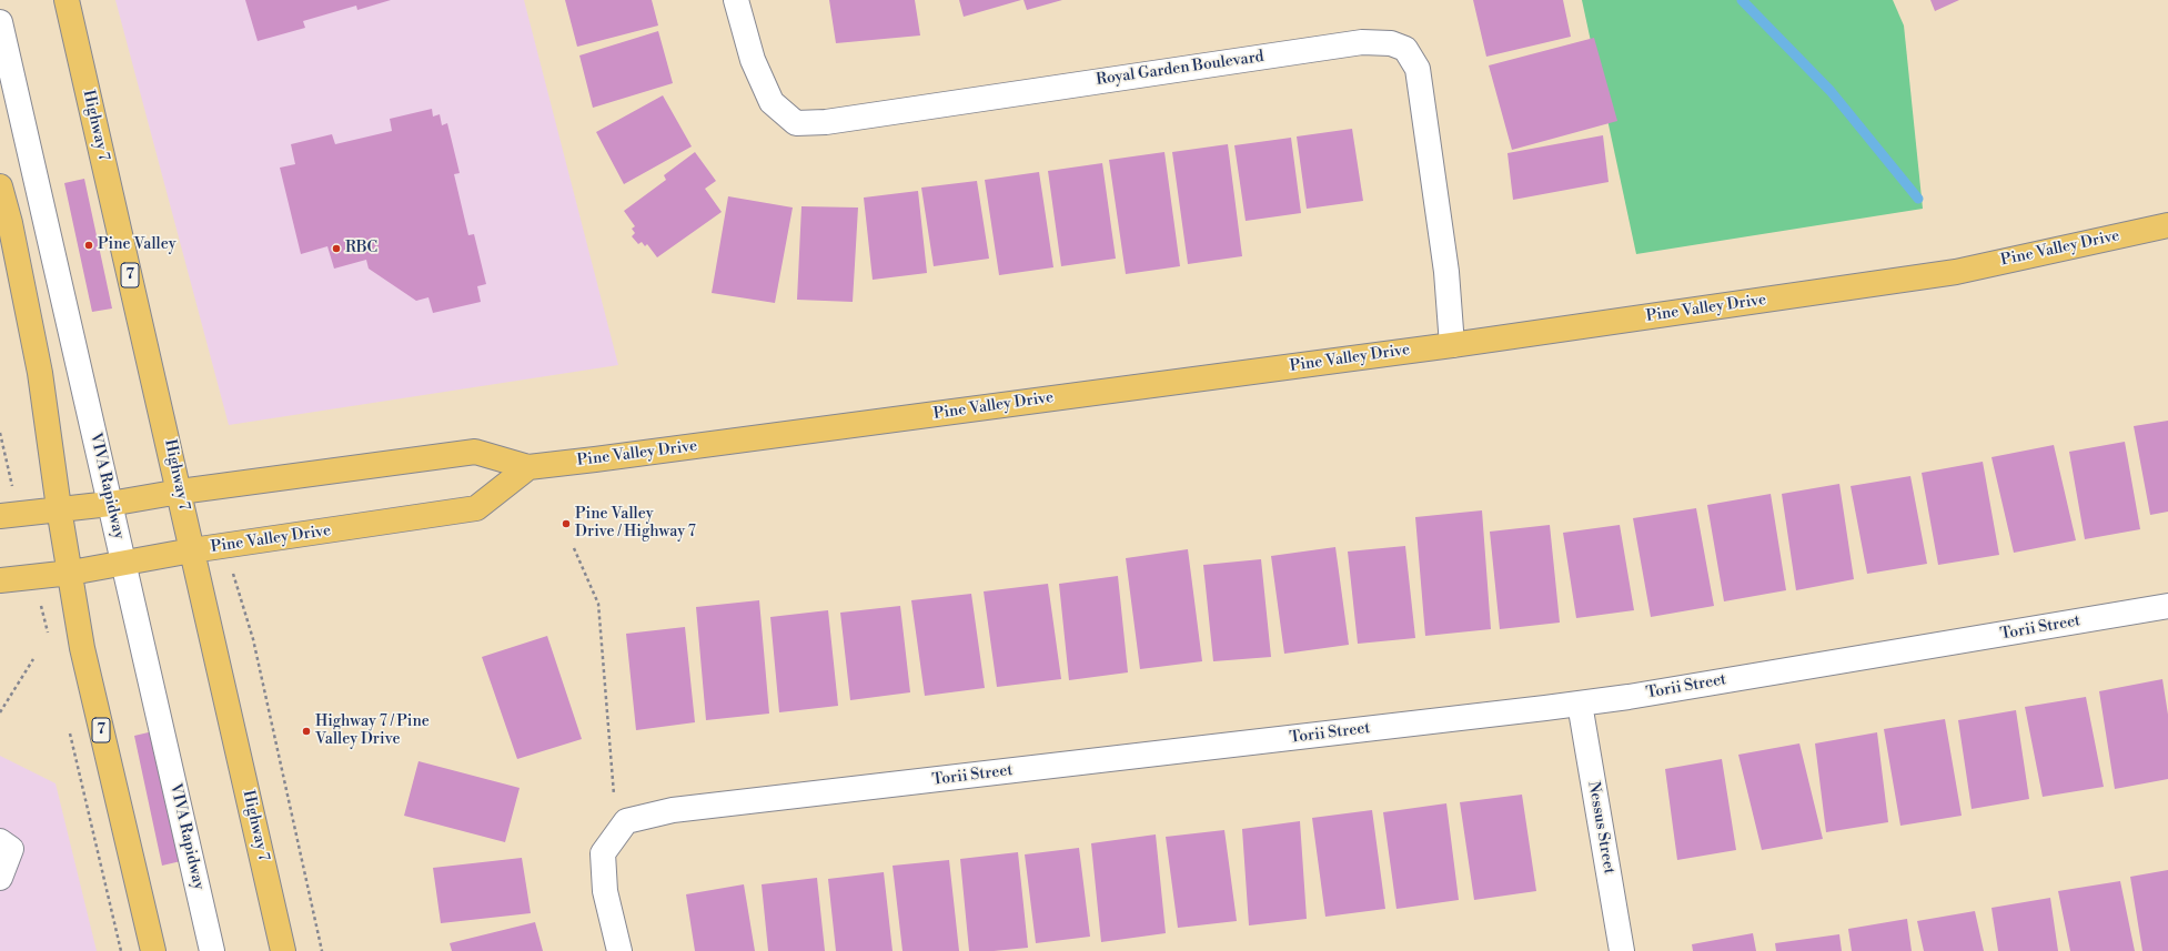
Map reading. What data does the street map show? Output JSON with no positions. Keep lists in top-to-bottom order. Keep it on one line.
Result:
{"streets":{"main road":["Highway 7","Pine Valley Drive","7"],"street":["Royal Garden Boulevard","VIVA Rapidway","Torii Street","Nessus Street"]},"crossings":[["Royal Garden Boulevard","Pine Valley Drive"],["Highway 7","Pine Valley Drive"],["Pine Valley Drive","7"],["Pine Valley Drive","VIVA Rapidway"],["Torii Street","Nessus Street"]],"places":["Pine Valley","RBC","Pine Valley Drive / Highway 7","Highway 7 / Pine Valley Drive"]}
